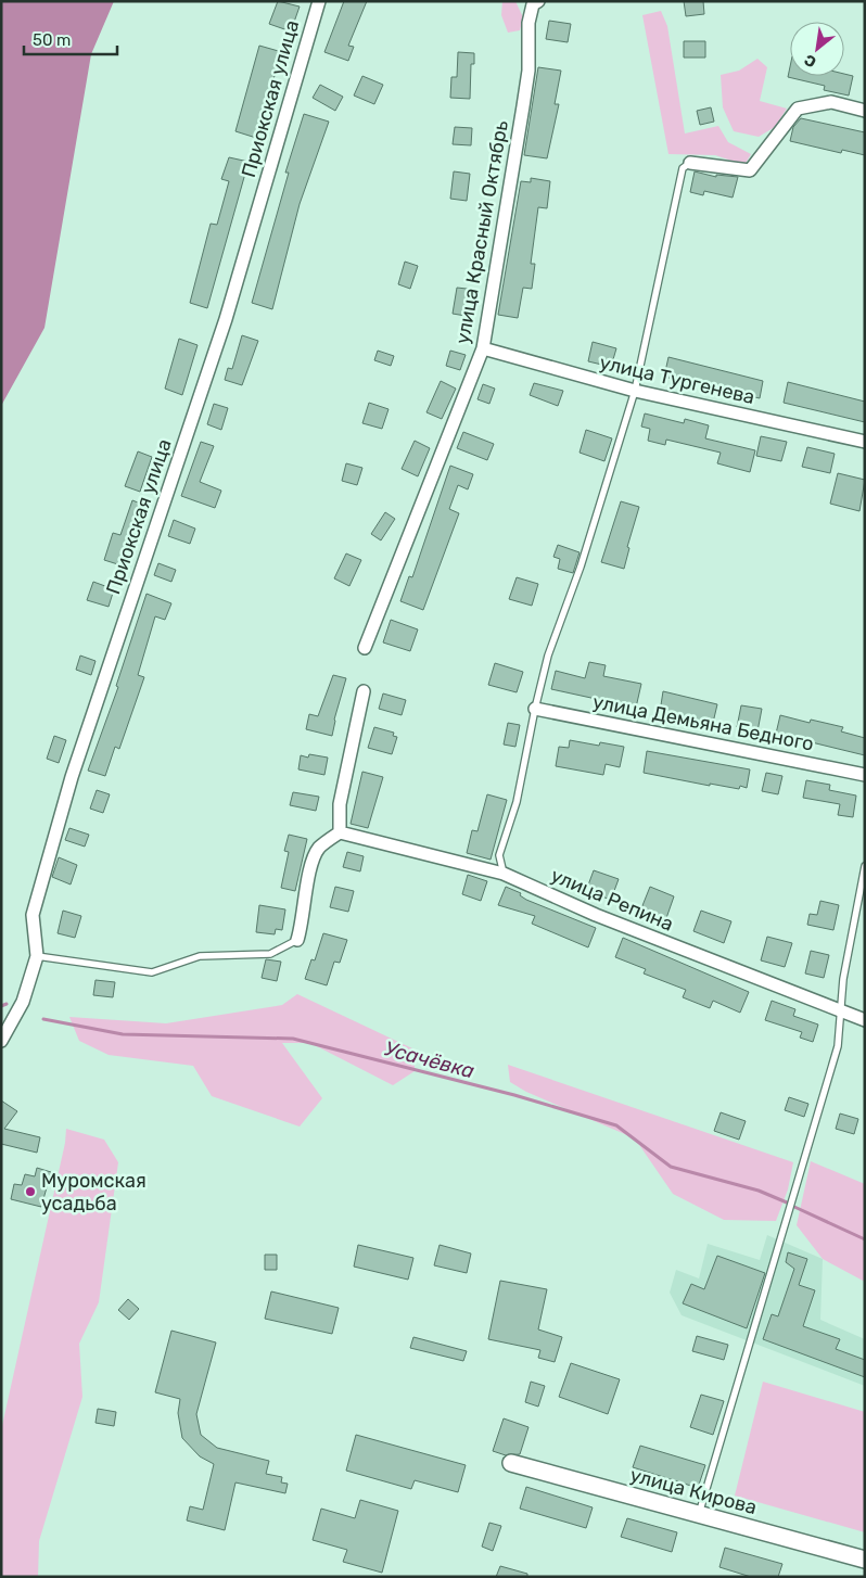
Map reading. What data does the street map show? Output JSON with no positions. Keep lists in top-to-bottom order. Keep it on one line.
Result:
{"streets":{"street":["Приокская улица","улица Красный Октябрь","улица Тургенева","улица Демьяна Бедного","улица Репина","улица Кирова"]},"crossings":[["улица Красный Октябрь","улица Тургенева"]],"water":["Усачёвка"],"places":["Муромская усадьба"],"scale_bar":"50 m","north":"bottom left"}
